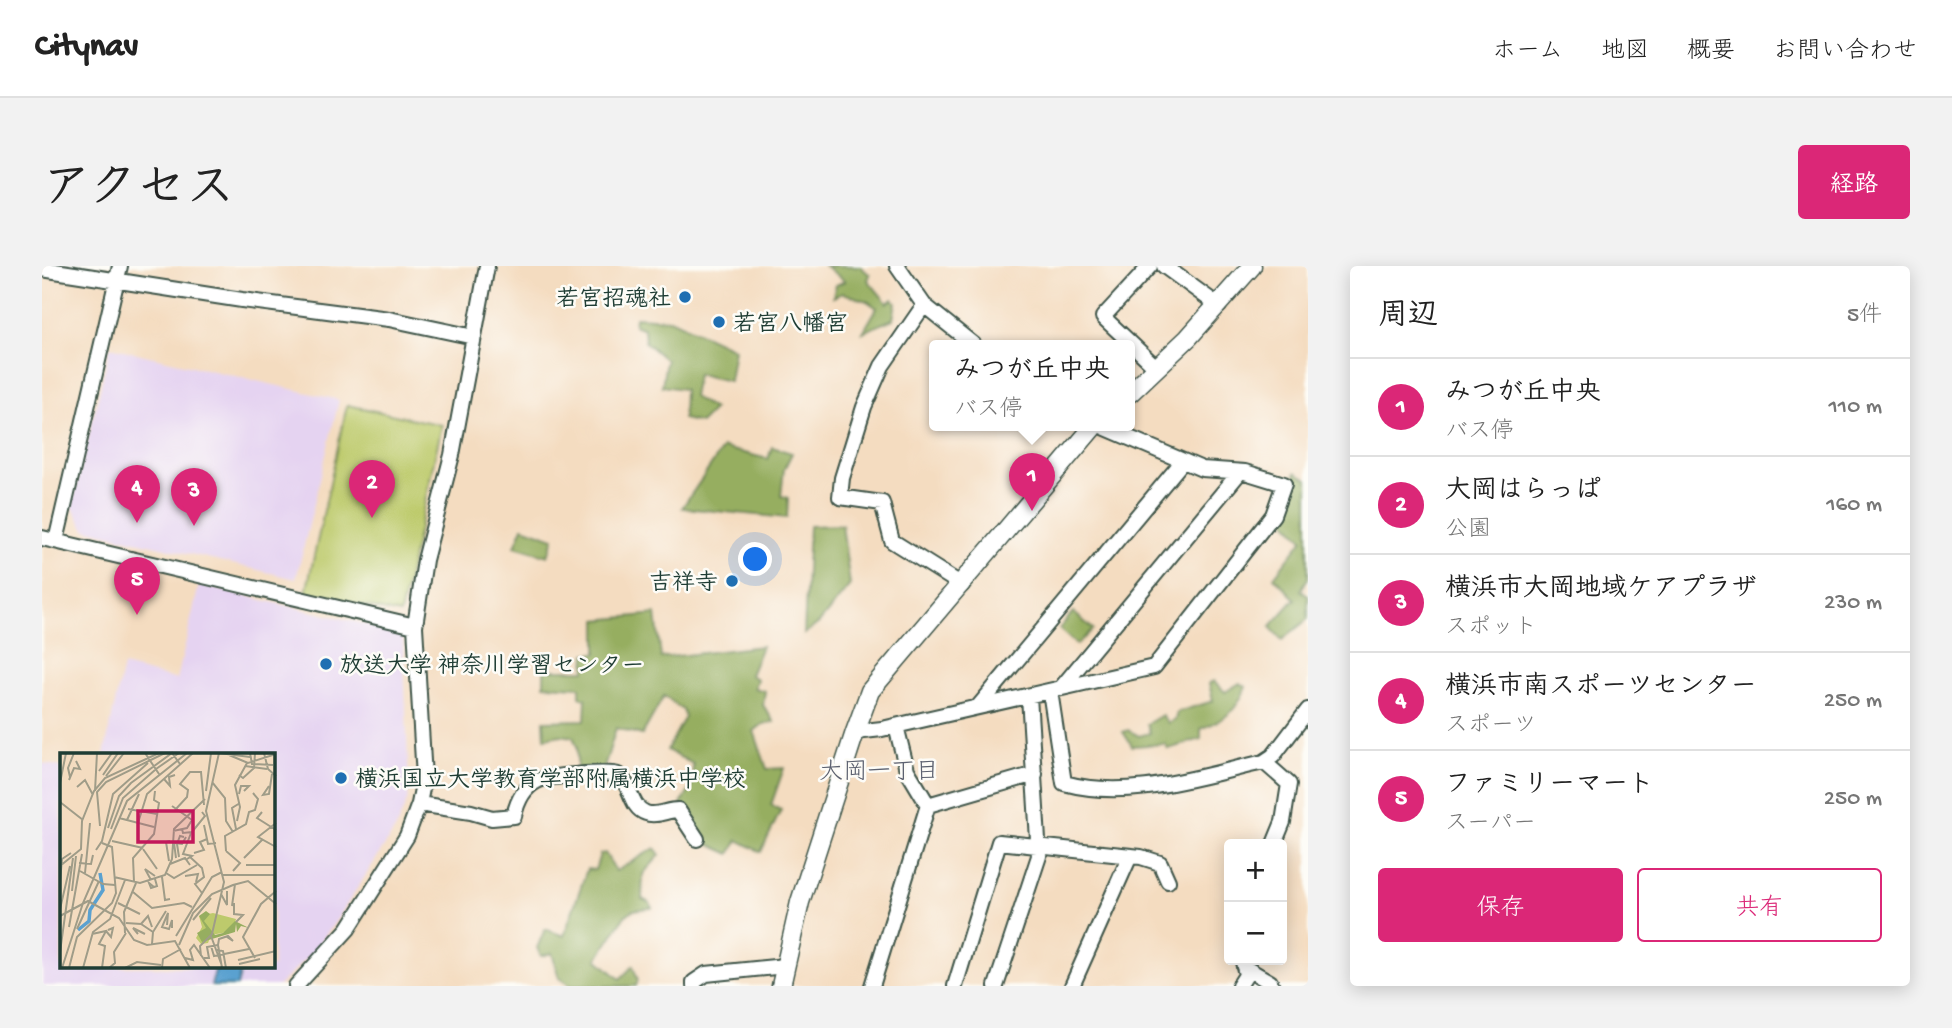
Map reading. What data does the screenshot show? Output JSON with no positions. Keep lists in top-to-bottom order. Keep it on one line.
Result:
{"districts":["大岡一丁目"],"places":["若宮招魂社","若宮八幡宮","吉祥寺","放送大学 神奈川学習センター","横浜国立大学教育学部附属横浜中学校"],"page":{"header":"Citynav","nav":["ホーム","地図","概要","お問い合わせ"],"title":"アクセス","buttons":["経路",["保存","共有"]],"heading":["周辺","5件"],"popup":["みつが丘中央","バス停"],"list":[{"mark":"1","name":"みつが丘中央","note":"バス停","value":"110 m"},{"mark":"2","name":"大岡はらっぱ","note":"公園","value":"160 m"},{"mark":"3","name":"横浜市大岡地域ケアプラザ","note":"スポット","value":"230 m"},{"mark":"4","name":"横浜市南スポーツセンター","note":"スポーツ","value":"250 m"},{"mark":"5","name":"ファミリーマート","note":"スーパー","value":"250 m"}],"pins":["1","2","4","3","5"],"map_buttons":["+","−"]}}
